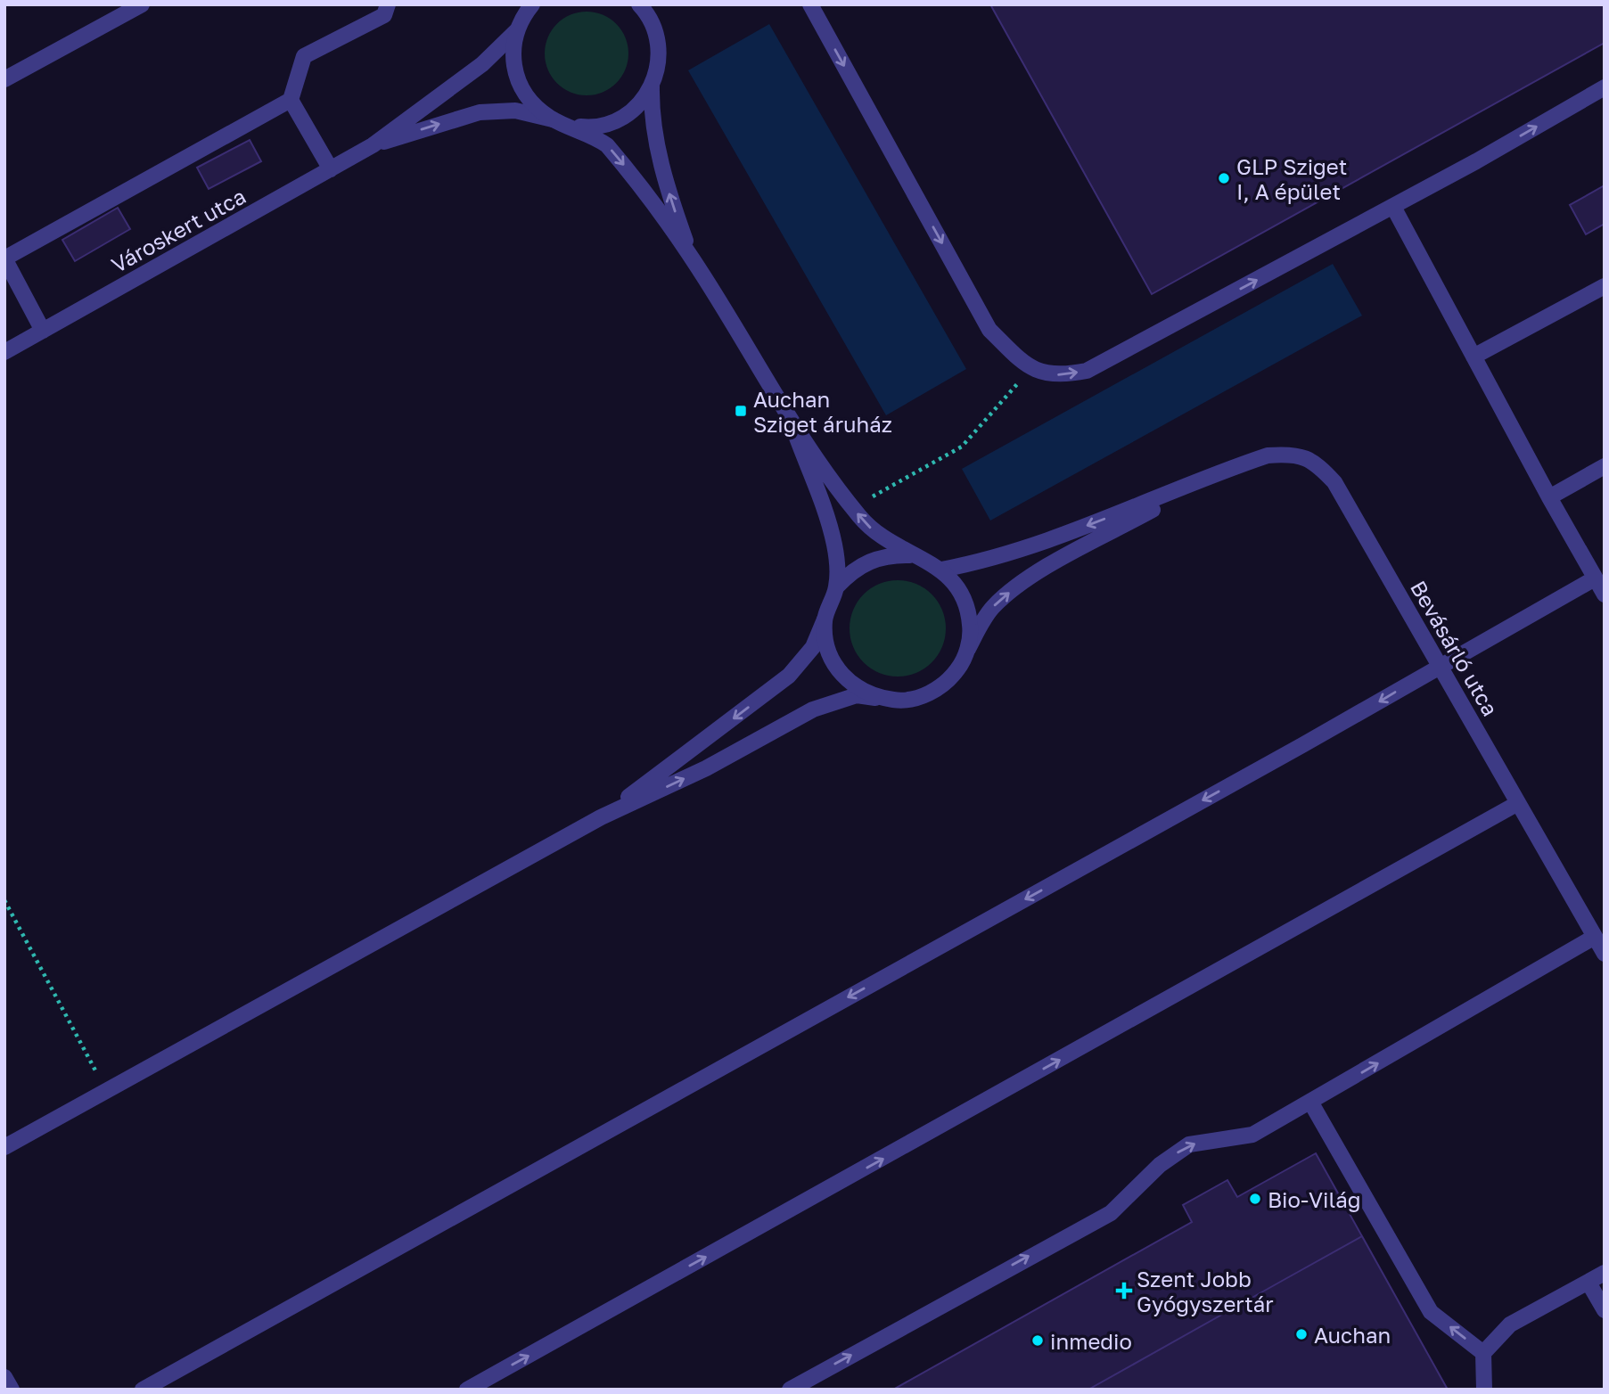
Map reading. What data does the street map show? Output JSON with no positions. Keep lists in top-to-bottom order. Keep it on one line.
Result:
{"streets":{"street":["Városkert utca","Bevásárló utca"]},"places":{"other":["GLP Sziget I, A épület","Bio-Világ","Auchan","inmedio"],"transit":["Auchan Sziget áruház"],"health":["Szent Jobb Gyógyszertár"]}}
